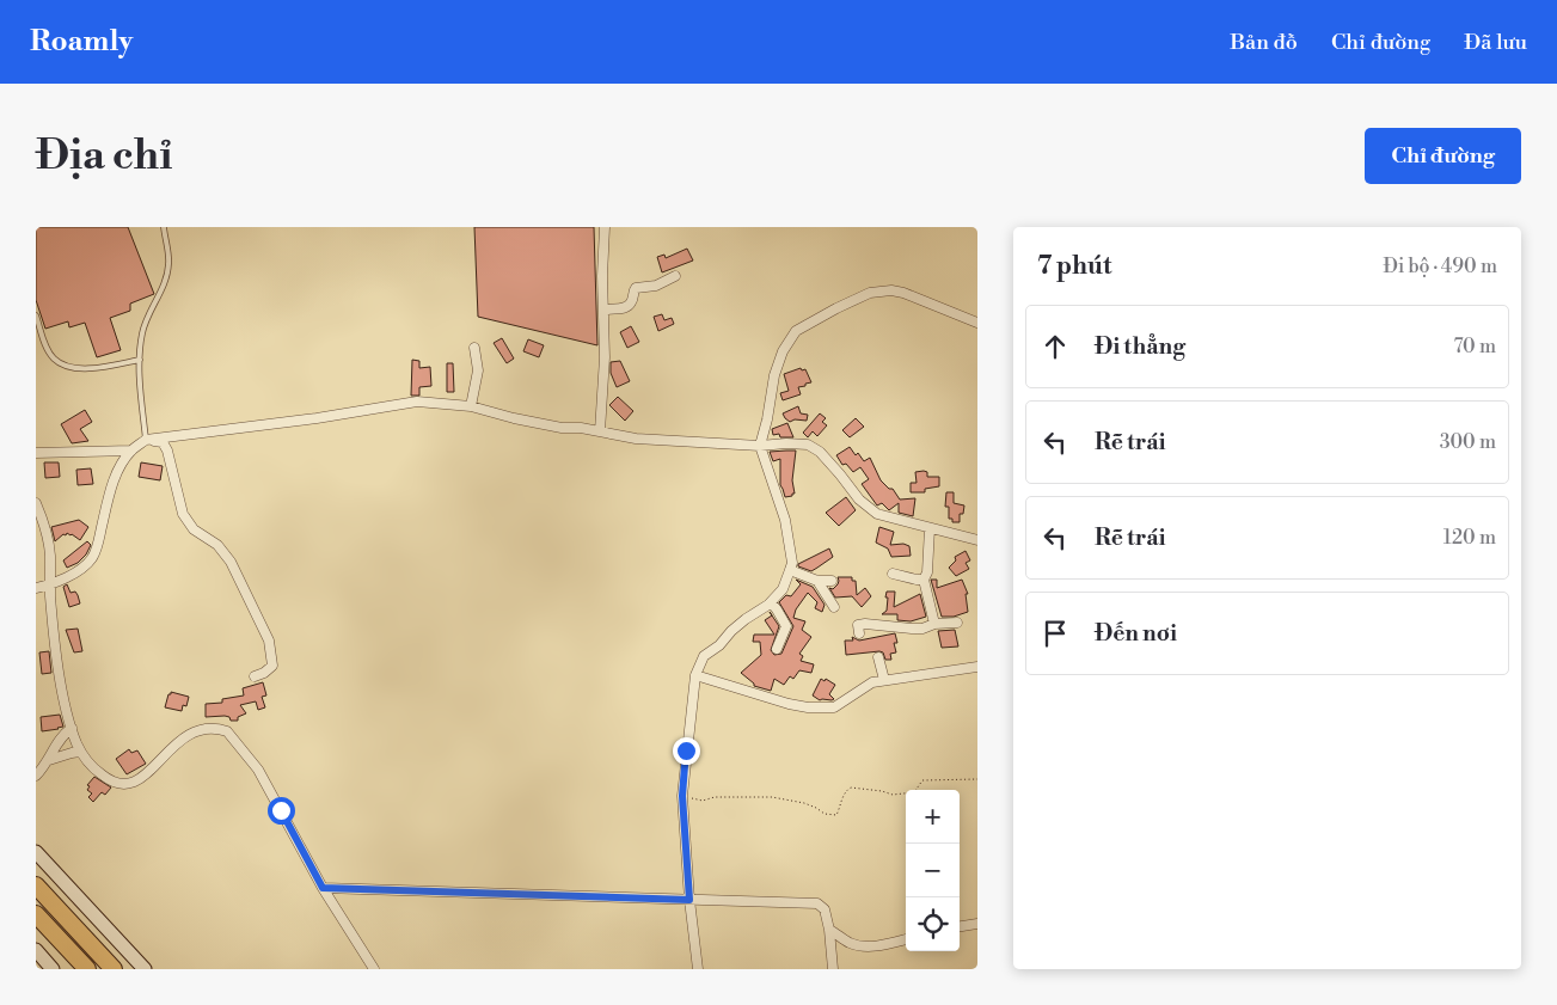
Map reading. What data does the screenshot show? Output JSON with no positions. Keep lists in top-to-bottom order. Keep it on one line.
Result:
{"page":{"header":"Roamly","nav":["Bản đồ","Chỉ đường","Đã lưu"],"buttons":"Chỉ đường","title":"Địa chỉ","heading":["7 phút","Đi bộ · 490 m"],"list":[["Đi thẳng","70 m"],["Rẽ trái","300 m"],["Rẽ trái","120 m"],"Đến nơi"],"map_buttons":["+","−"]}}
